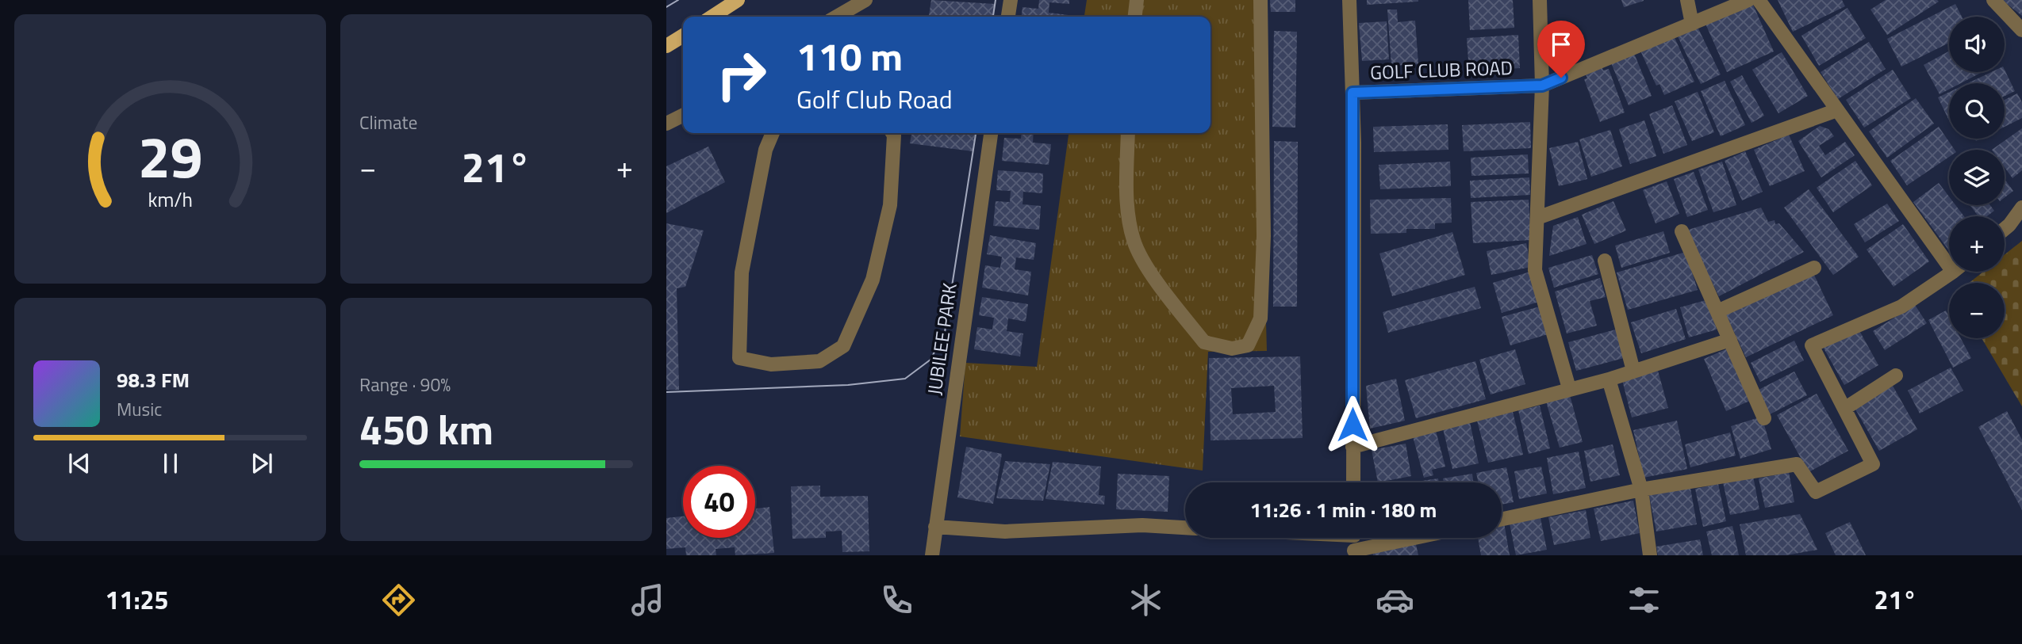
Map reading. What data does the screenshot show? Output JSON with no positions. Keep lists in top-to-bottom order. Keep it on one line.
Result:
{"streets":{"street":["GOLF CLUB ROAD","JUBILEE PARK"]},"page":{"tile":["Climate",["Range · 90%","450 km"]],"map_buttons":["+","−"],"turn":["110 m","Golf Club Road"],"heat":["−","21°","+"],"song":["98.3 FM","Music"],"limit":"40","trip":"11:26 · 1 min · 180 m","tabs":["11:25","21°"],"gauge":["29","km/h"]}}
